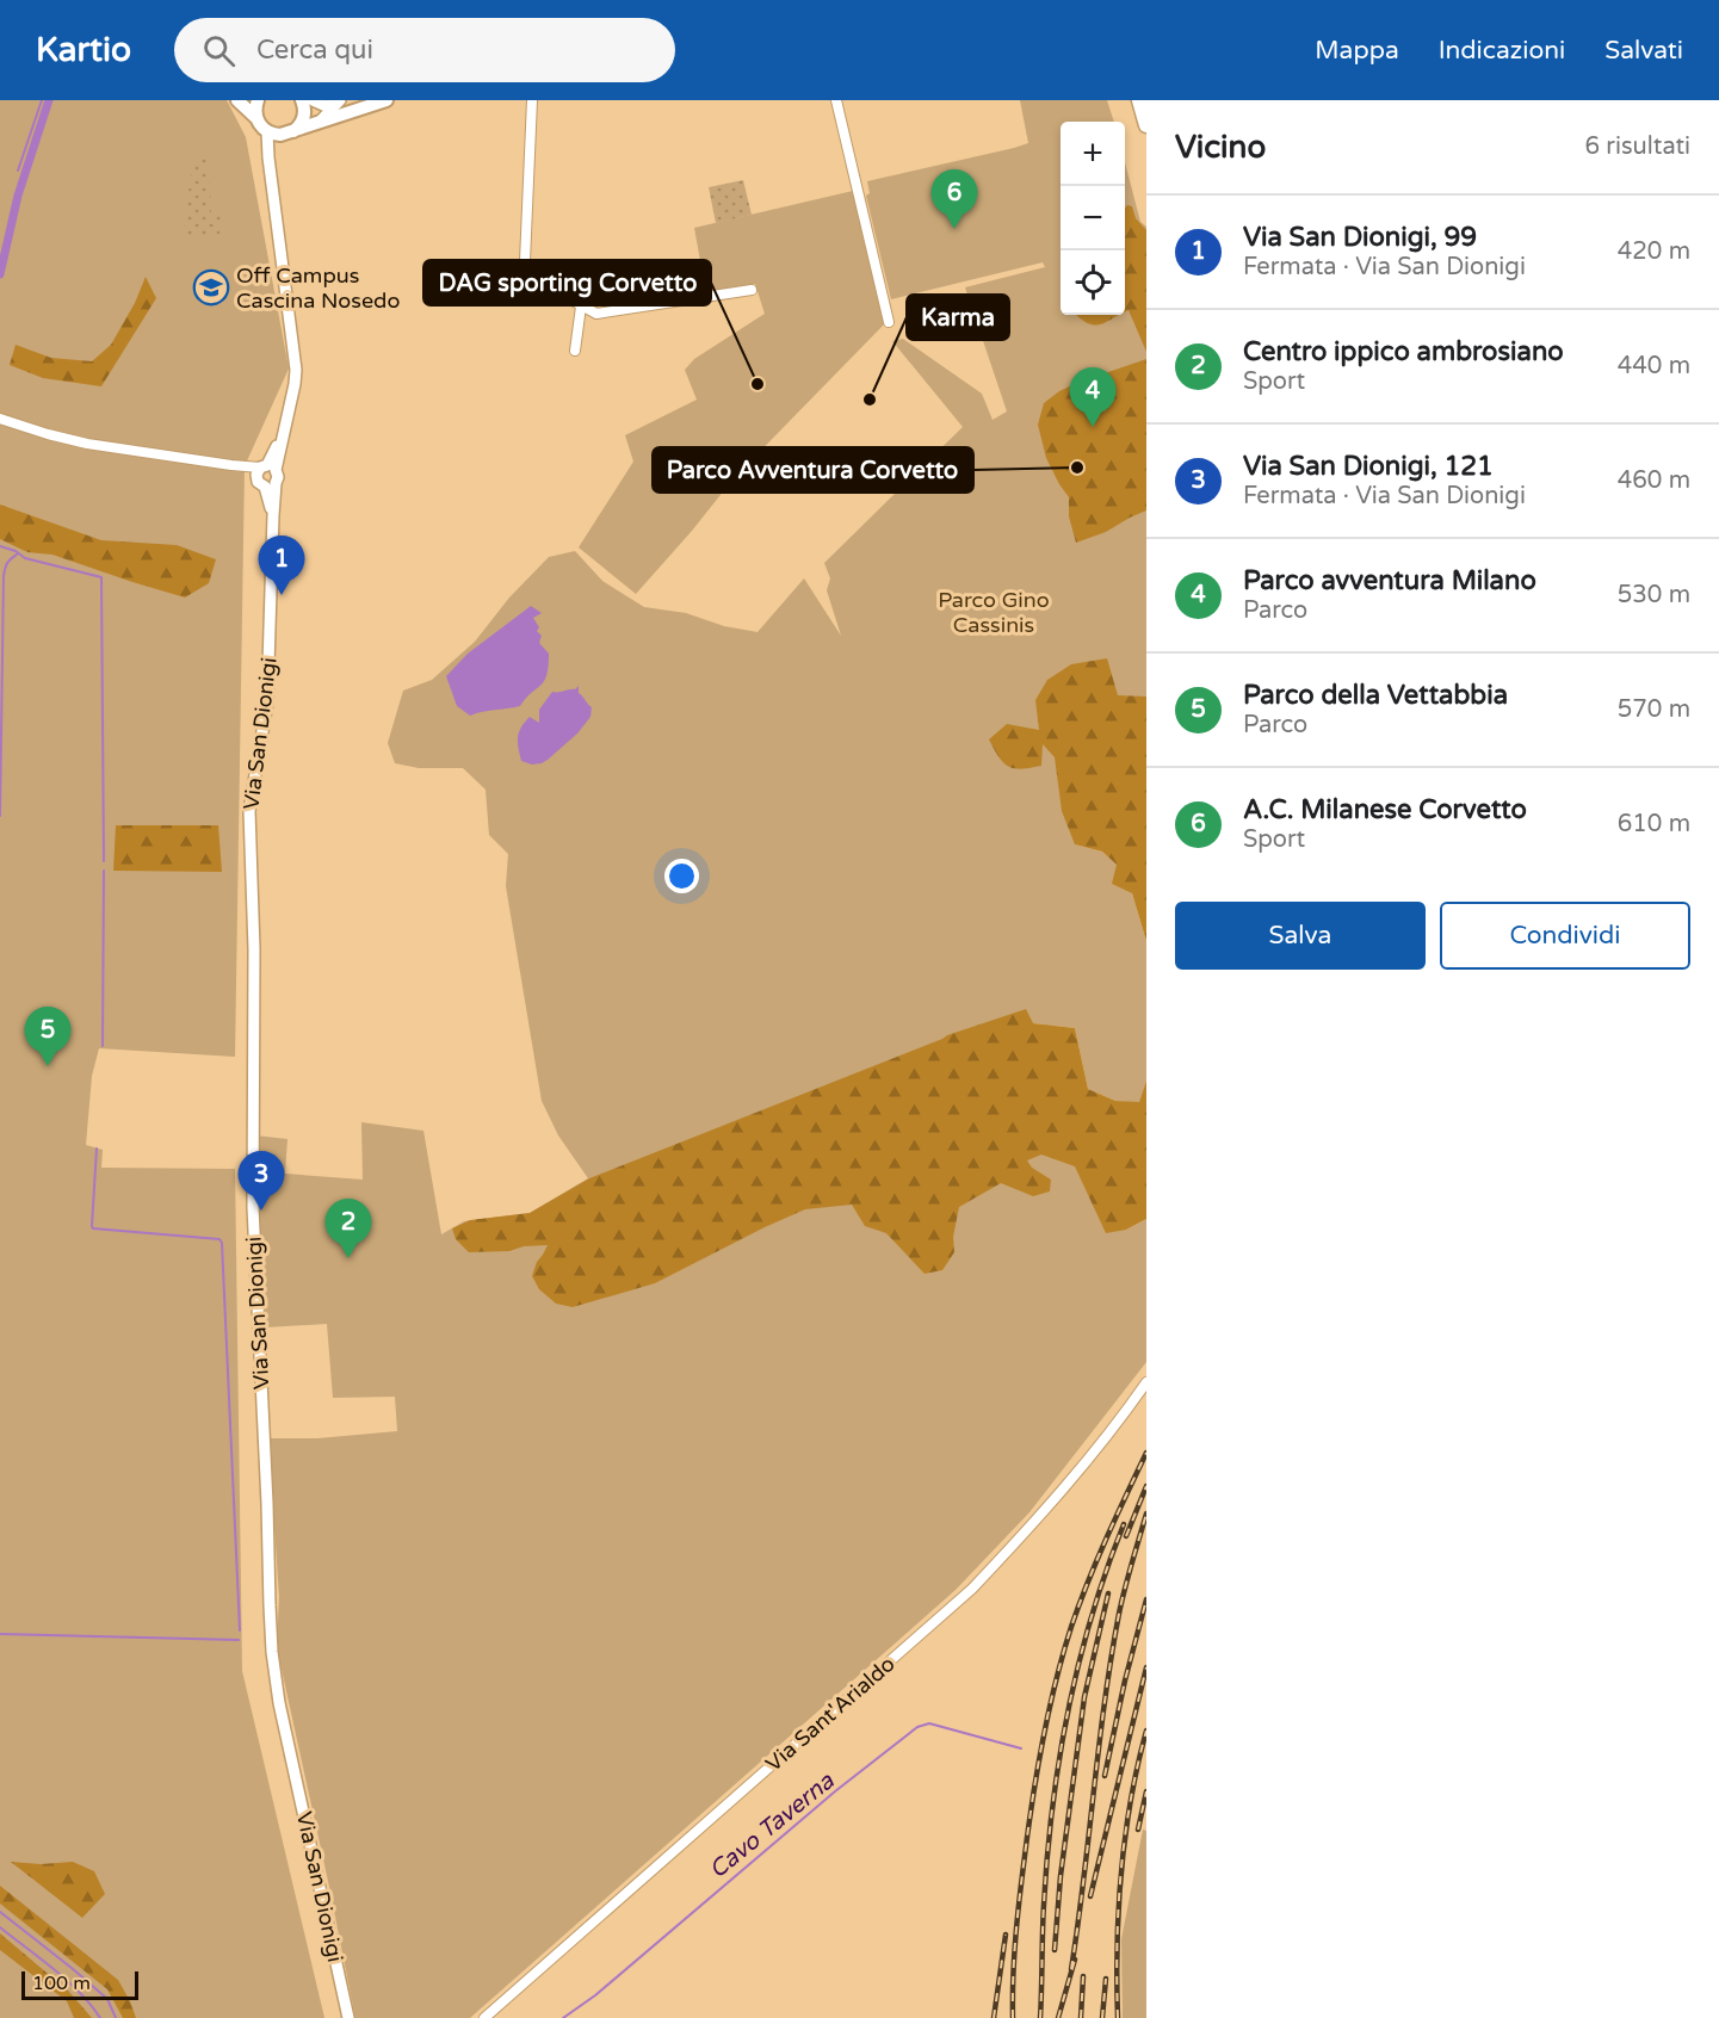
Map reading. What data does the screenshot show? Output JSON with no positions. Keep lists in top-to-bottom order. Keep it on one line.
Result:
{"streets":{"street":["Via San Dionigi","Via Sant'Arialdo"]},"water":["Cavo Taverna"],"parks":["Parco Gino Cassinis"],"places":{"school or university":["Off Campus Cascina Nosedo"],"other":["DAG sporting Corvetto","Karma","Parco Avventura Corvetto"]},"scale_bar":"100 m","page":{"header":"Kartio","search":"Cerca qui","nav":["Mappa","Indicazioni","Salvati"],"heading":["Vicino","6 risultati"],"map_buttons":["+","−"],"pins":["6","4","1","5","3","2"],"list":[{"mark":"1","name":"Via San Dionigi, 99","note":"Fermata · Via San Dionigi","value":"420 m"},{"mark":"2","name":"Centro ippico ambrosiano","note":"Sport","value":"440 m"},{"mark":"3","name":"Via San Dionigi, 121","note":"Fermata · Via San Dionigi","value":"460 m"},{"mark":"4","name":"Parco avventura Milano","note":"Parco","value":"530 m"},{"mark":"5","name":"Parco della Vettabbia","note":"Parco","value":"570 m"},{"mark":"6","name":"A.C. Milanese Corvetto","note":"Sport","value":"610 m"}],"buttons":["Salva","Condividi"],"scale":"100 m"}}
